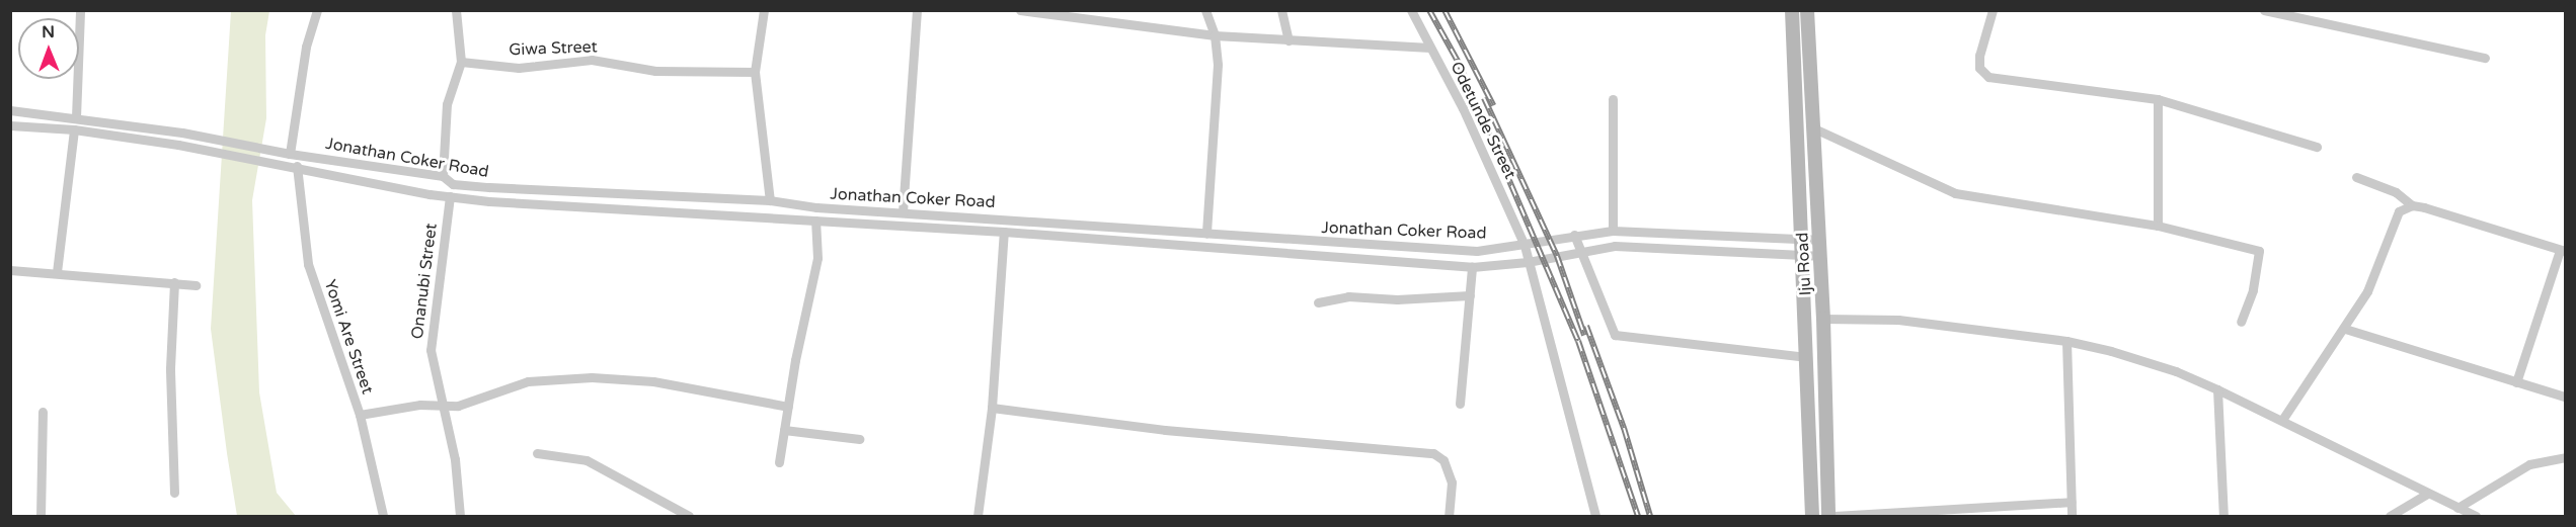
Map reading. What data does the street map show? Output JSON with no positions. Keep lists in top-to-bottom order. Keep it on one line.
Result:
{"streets":{"main road":["Iju Road"],"street":["Giwa Street","Odetunde Street","Jonathan Coker Road","Onanubi Street","Yomi Are Street"]},"crossings":[["Odetunde Street","Jonathan Coker Road"],["Jonathan Coker Road","Iju Road"],["Jonathan Coker Road","Onanubi Street"],["Jonathan Coker Road","Yomi Are Street"]],"north":"top"}
